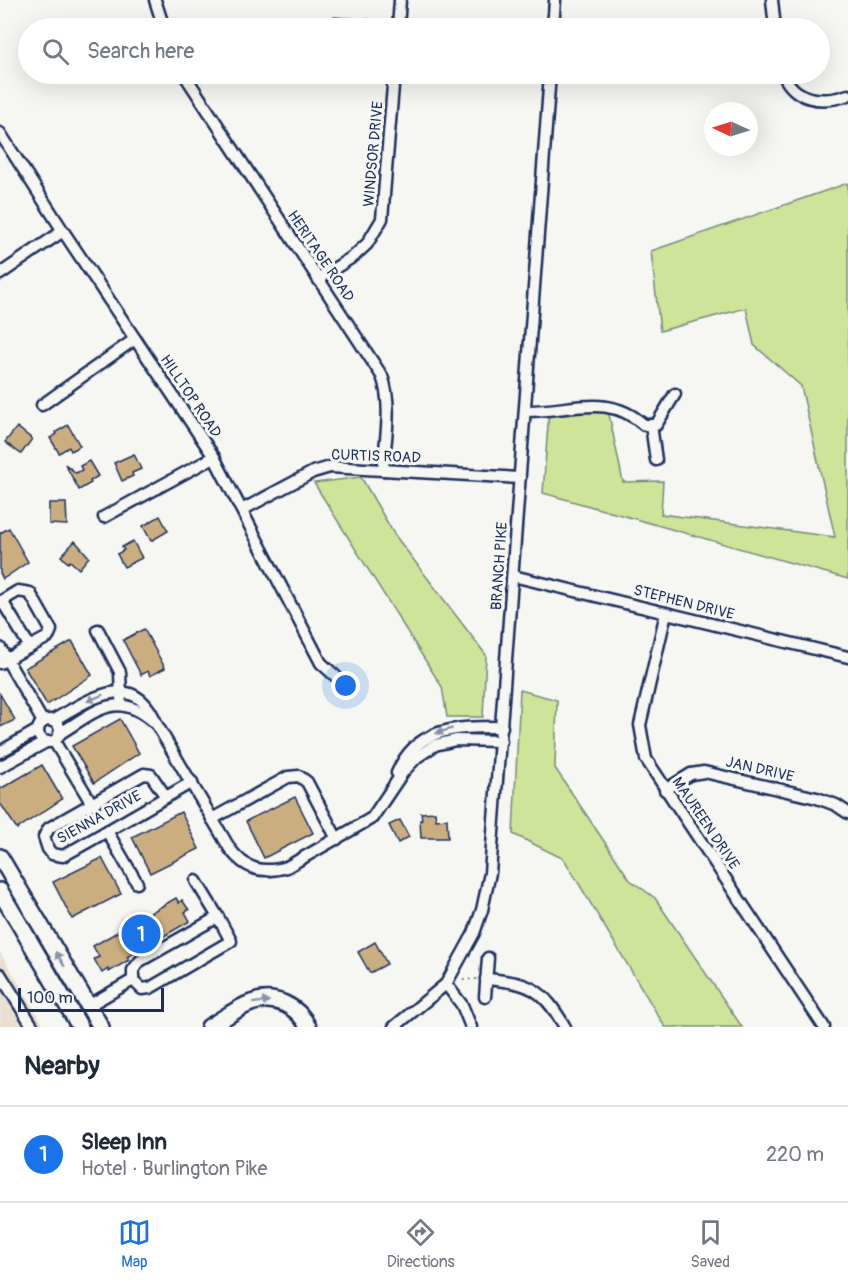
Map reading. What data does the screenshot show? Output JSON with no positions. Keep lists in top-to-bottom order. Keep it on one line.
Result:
{"streets":{"street":["WINDSOR DRIVE","HERITAGE ROAD","HILLTOP ROAD","CURTIS ROAD","BRANCH PIKE","STEPHEN DRIVE","JAN DRIVE","SIENNA DRIVE","MAUREEN DRIVE"]},"crossings":[["WINDSOR DRIVE","HERITAGE ROAD"],["HERITAGE ROAD","CURTIS ROAD"],["HILLTOP ROAD","CURTIS ROAD"],["CURTIS ROAD","BRANCH PIKE"],["BRANCH PIKE","STEPHEN DRIVE"],["STEPHEN DRIVE","MAUREEN DRIVE"],["JAN DRIVE","MAUREEN DRIVE"]],"scale_bar":"100 m","north":"left","page":{"search":"Search here","pins":"1","scale":"100 m","heading":"Nearby","list":[{"mark":"1","name":"Sleep Inn","note":"Hotel · Burlington Pike","value":"220 m"}],"nav":["Map","Directions","Saved"]}}
